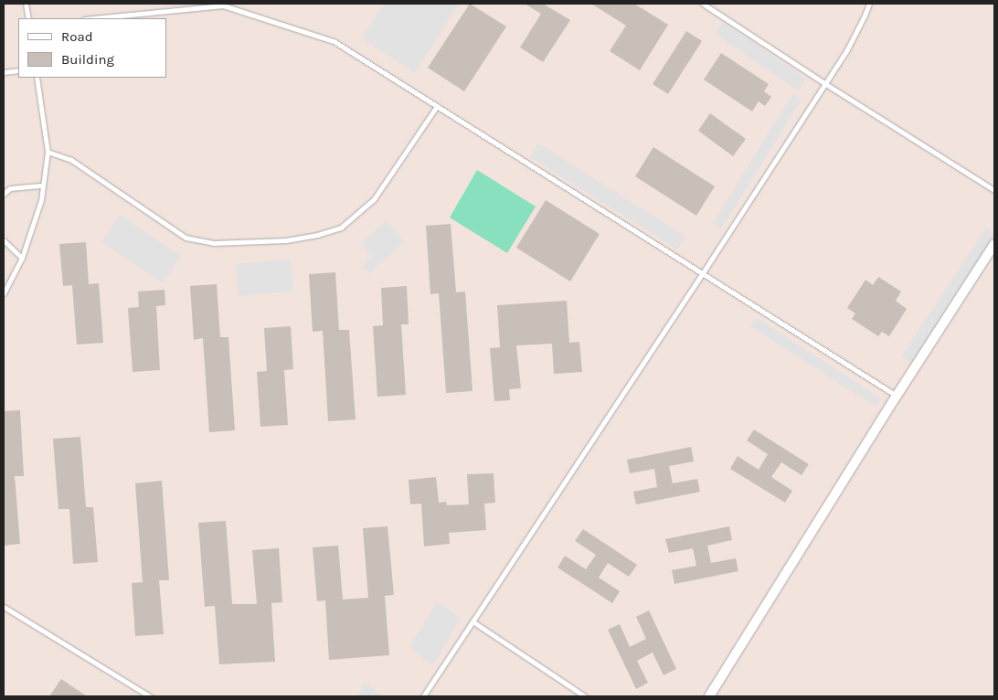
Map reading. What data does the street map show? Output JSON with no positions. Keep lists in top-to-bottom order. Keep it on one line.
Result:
{"legend":["Road","Building"]}
